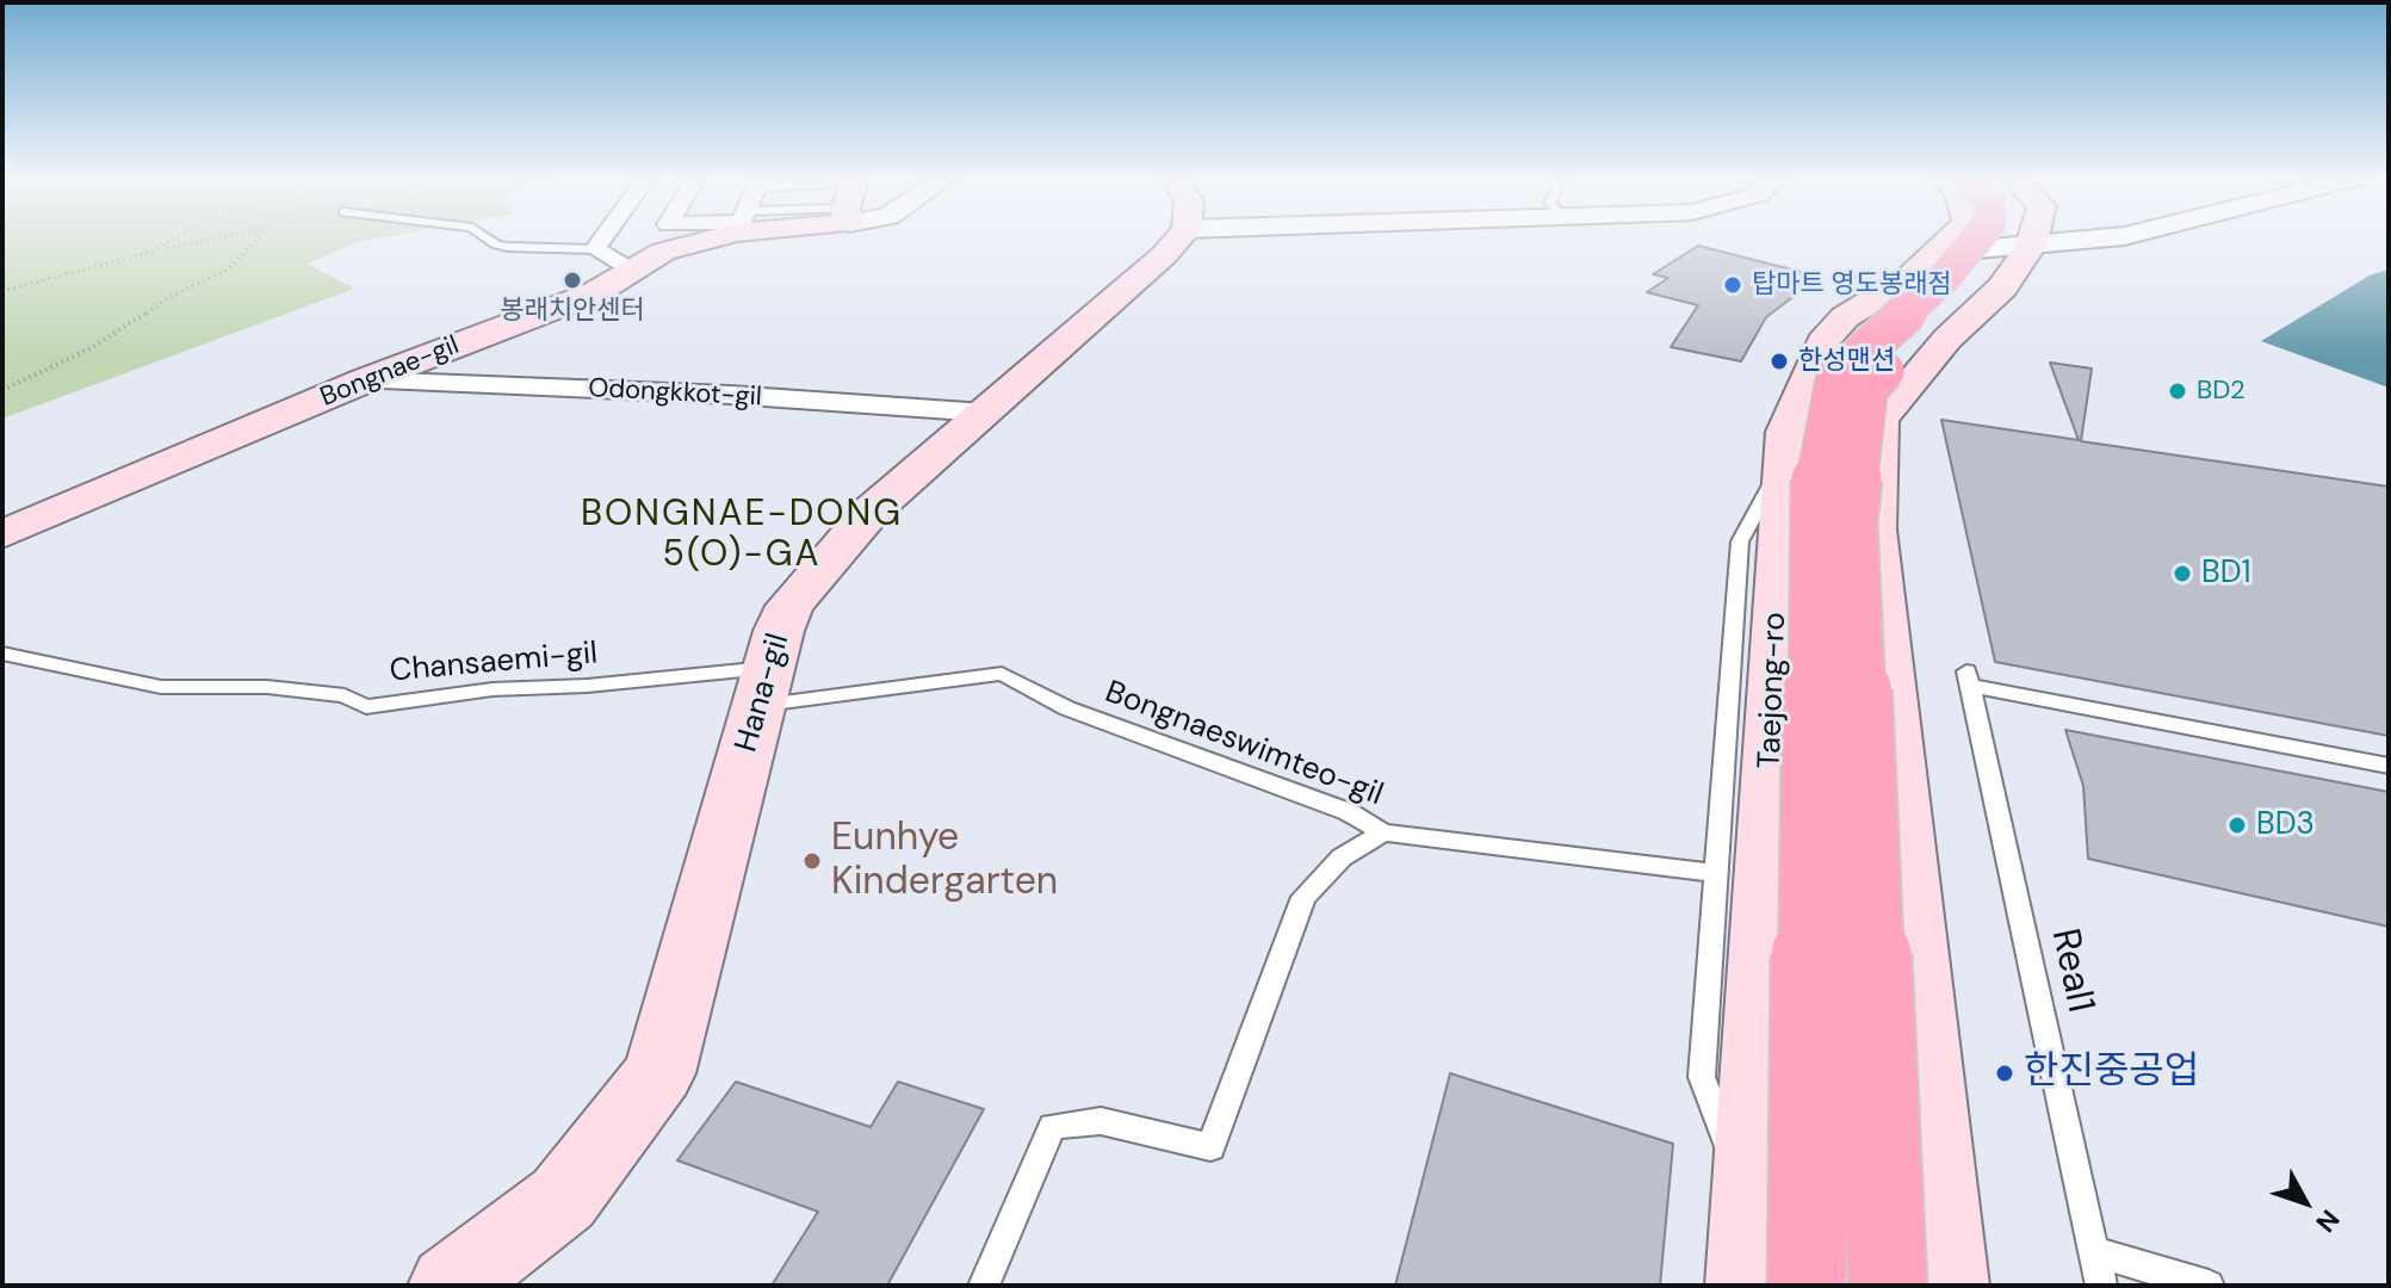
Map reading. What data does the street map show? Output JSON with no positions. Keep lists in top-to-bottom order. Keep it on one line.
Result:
{"streets":{"main road":["Bongnae-gil","Taejong-ro","Hana-gil"],"street":["Odongkkot-gil"],"lane":["Chansaemi-gil","Bongnaeswimteo-gil","Real1"]},"crossings":[["Bongnae-gil","Odongkkot-gil"],["Odongkkot-gil","Hana-gil"],["Chansaemi-gil","Hana-gil"],["Chansaemi-gil","Bongnaeswimteo-gil"],["Hana-gil","Bongnaeswimteo-gil"]],"districts":["BONGNAE-DONG 5(O)-GA"],"places":["봉래치안센터","탑마트 영도봉래점","한성맨션","BD2","BD1","BD3","Eunhye Kindergarten","한진중공업"],"north":"bottom right"}
